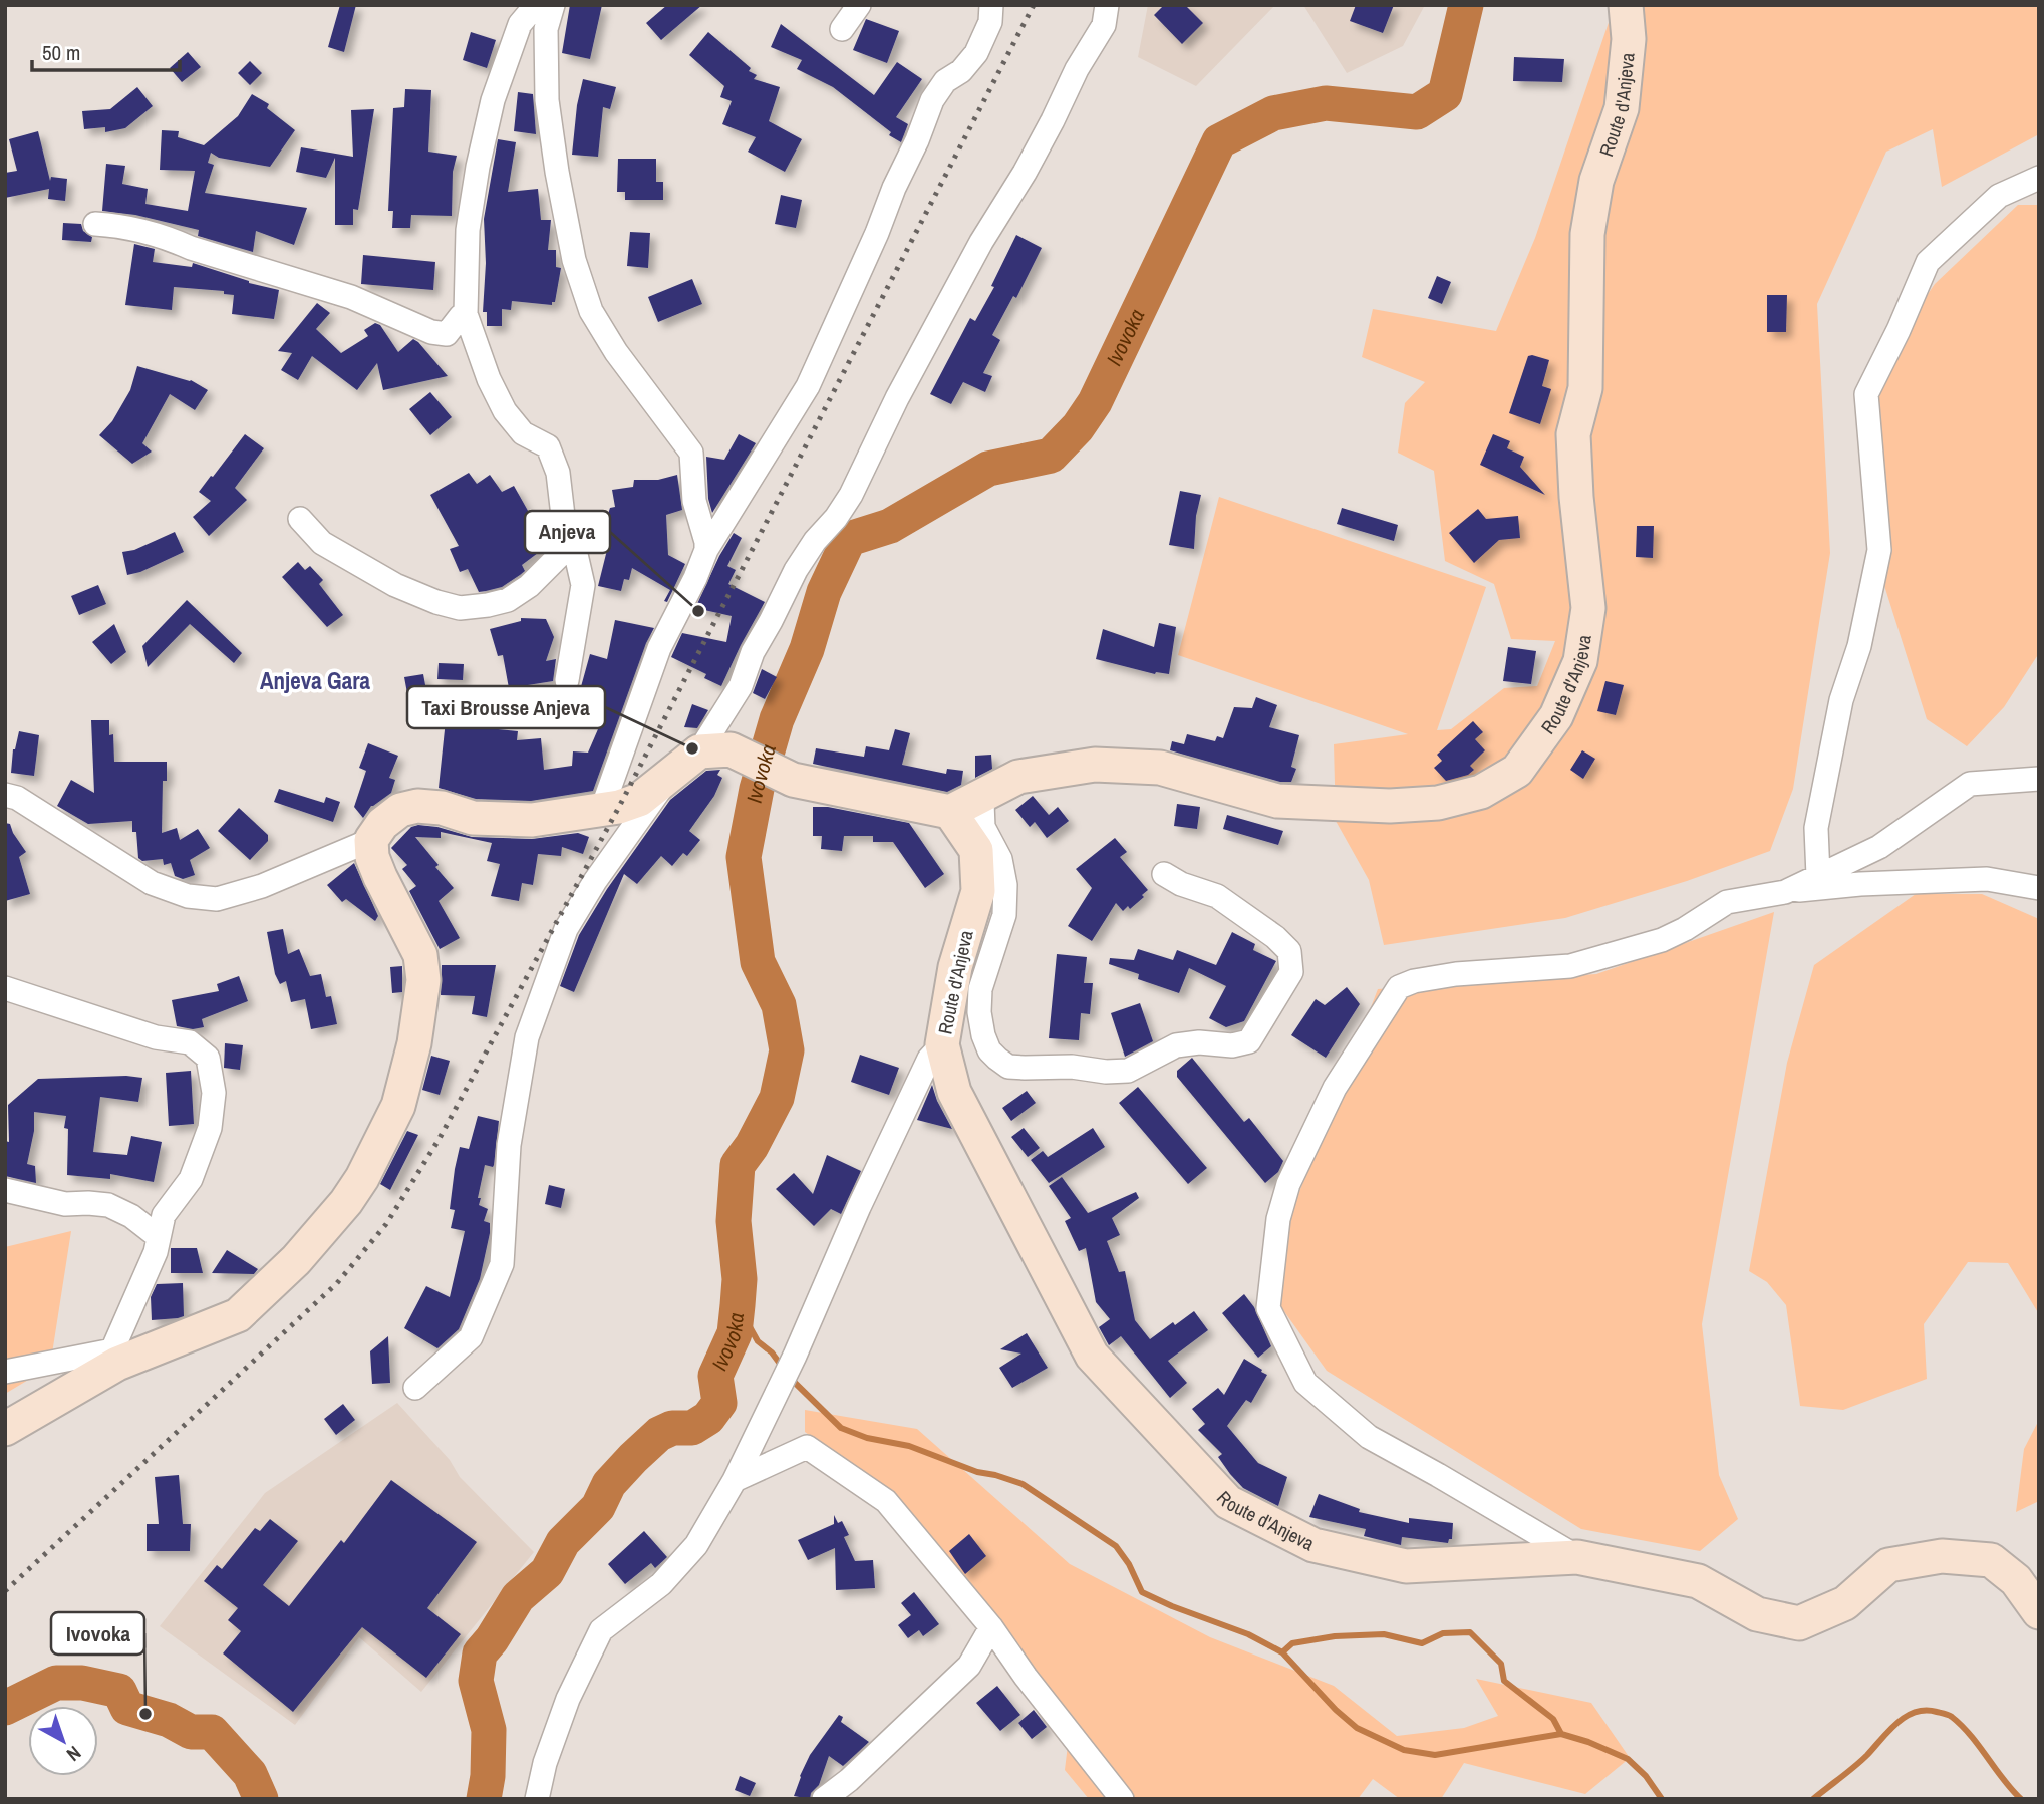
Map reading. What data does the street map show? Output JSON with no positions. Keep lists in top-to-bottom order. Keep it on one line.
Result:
{"streets":{"street":["Route d'Anjeva"]},"districts":["Anjeva Gara"],"water":["Ivovoka"],"places":["Anjeva","Taxi Brousse Anjeva","Ivovoka"],"scale_bar":"50 m","north":"bottom right"}
